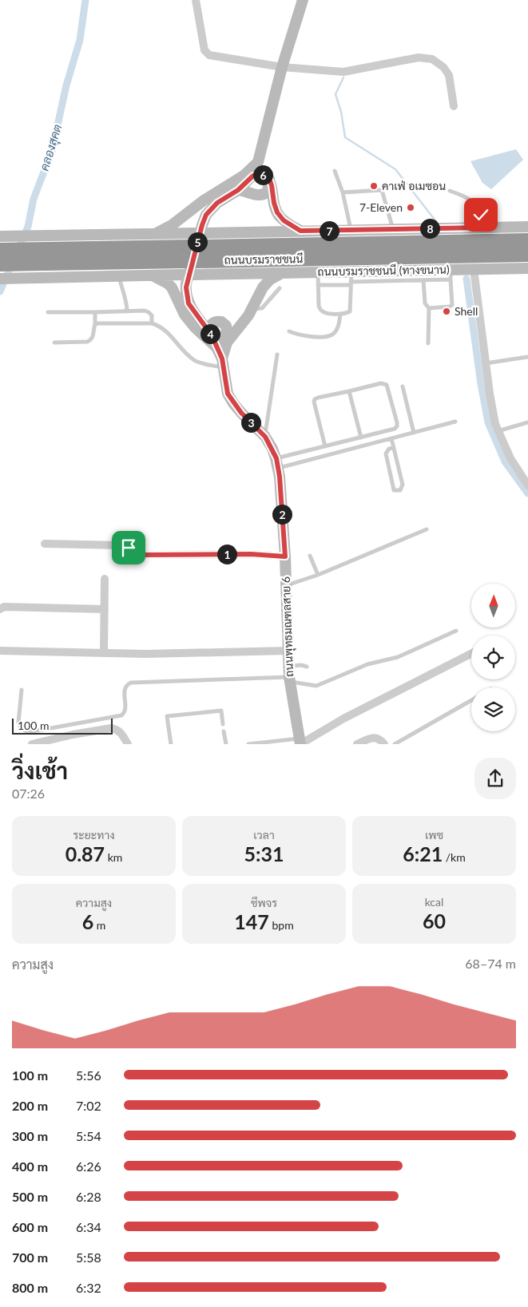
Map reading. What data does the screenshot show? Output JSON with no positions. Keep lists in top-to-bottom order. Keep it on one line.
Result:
{"streets":{"highway":["ถนนบรมราชชนนี"],"street":["ถนนบรมราชชนนี (ทางขนาน)","ถนนพุทธมณฑลสาย 6"]},"crossings":[["ถนนบรมราชชนนี (ทางขนาน)","ถนนพุทธมณฑลสาย 6"]],"water":["คลองสุคต"],"places":["คาเฟ่ อเมซอน","7-Eleven","Shell"],"scale_bar":"100 m","north":"top","page":{"pins":["6","8","7","5","4","3","2","1"],"scale":"100 m","heading":["วิ่งเช้า","07:26"],"stats":[["ระยะทาง","0.87 km"],["เวลา","5:31"],["เพซ","6:21 /km"],["ความสูง","6 m"],["ชีพจร","147 bpm"],["kcal","60"]],"chart":["ความสูง","68–74 m"],"list":[{"name":"100 m","note":"5:56"},{"name":"200 m","note":"7:02"},{"name":"300 m","note":"5:54"},{"name":"400 m","note":"6:26"},{"name":"500 m","note":"6:28"},{"name":"600 m","note":"6:34"},{"name":"700 m","note":"5:58"},{"name":"800 m","note":"6:32"}]}}
